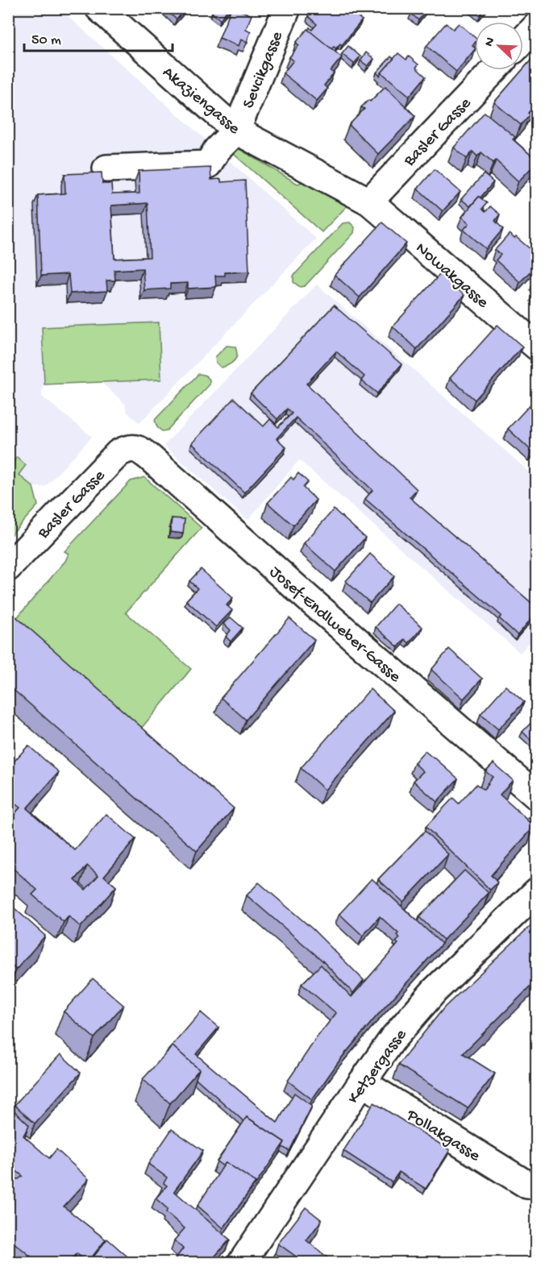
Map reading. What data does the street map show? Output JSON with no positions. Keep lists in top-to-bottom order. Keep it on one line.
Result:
{"streets":{"street":["Sevcikgasse","Akaziengasse","Basler Gasse","Nowakgasse","Josef-Endlweber-Gasse","Ketzergasse","Pollakgasse"]},"crossings":[["Sevcikgasse","Akaziengasse"],["Akaziengasse","Basler Gasse"],["Akaziengasse","Nowakgasse"],["Basler Gasse","Nowakgasse"],["Basler Gasse","Josef-Endlweber-Gasse"],["Ketzergasse","Pollakgasse"]],"scale_bar":"50 m","north":"top left"}
